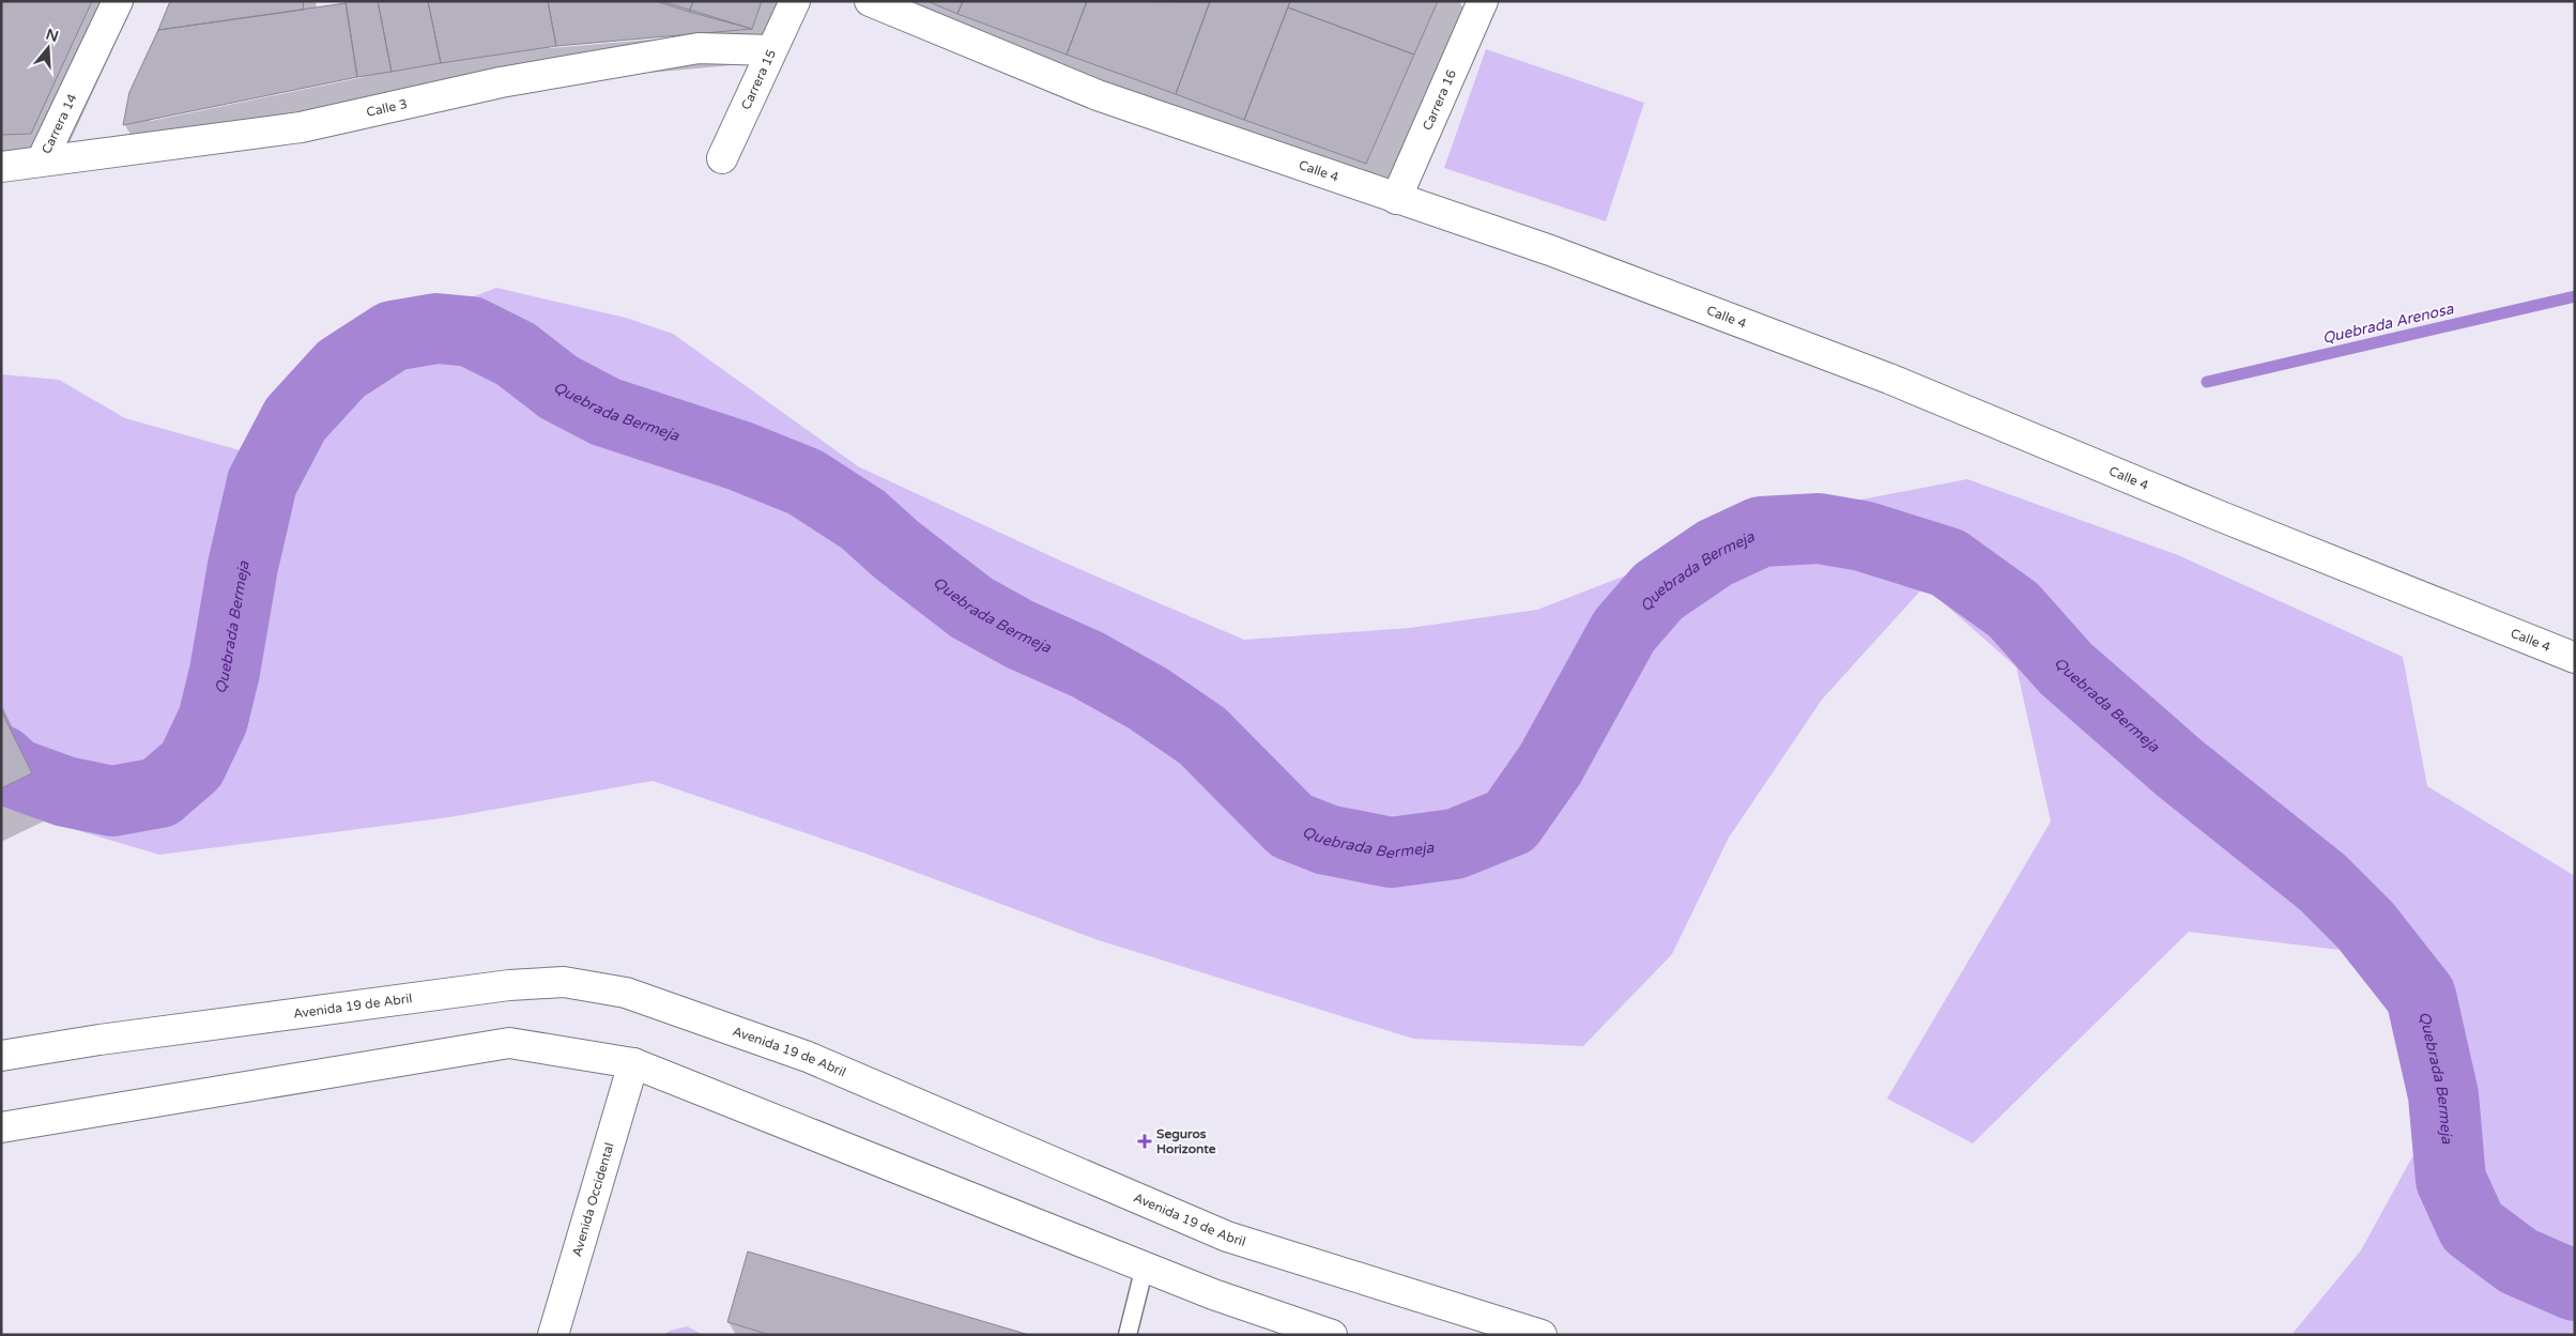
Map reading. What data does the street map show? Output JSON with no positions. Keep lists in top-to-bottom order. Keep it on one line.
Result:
{"streets":{"street":["Carrera 15","Carrera 16","Calle 3","Carrera 14","Calle 4","Avenida 19 de Abril","Avenida Occidental"]},"crossings":[["Carrera 15","Calle 3"],["Carrera 16","Calle 4"],["Calle 3","Carrera 14"]],"water":["Quebrada Arenosa","Quebrada Bermeja"],"places":{"health":["Seguros Horizonte"]},"north":"top"}
